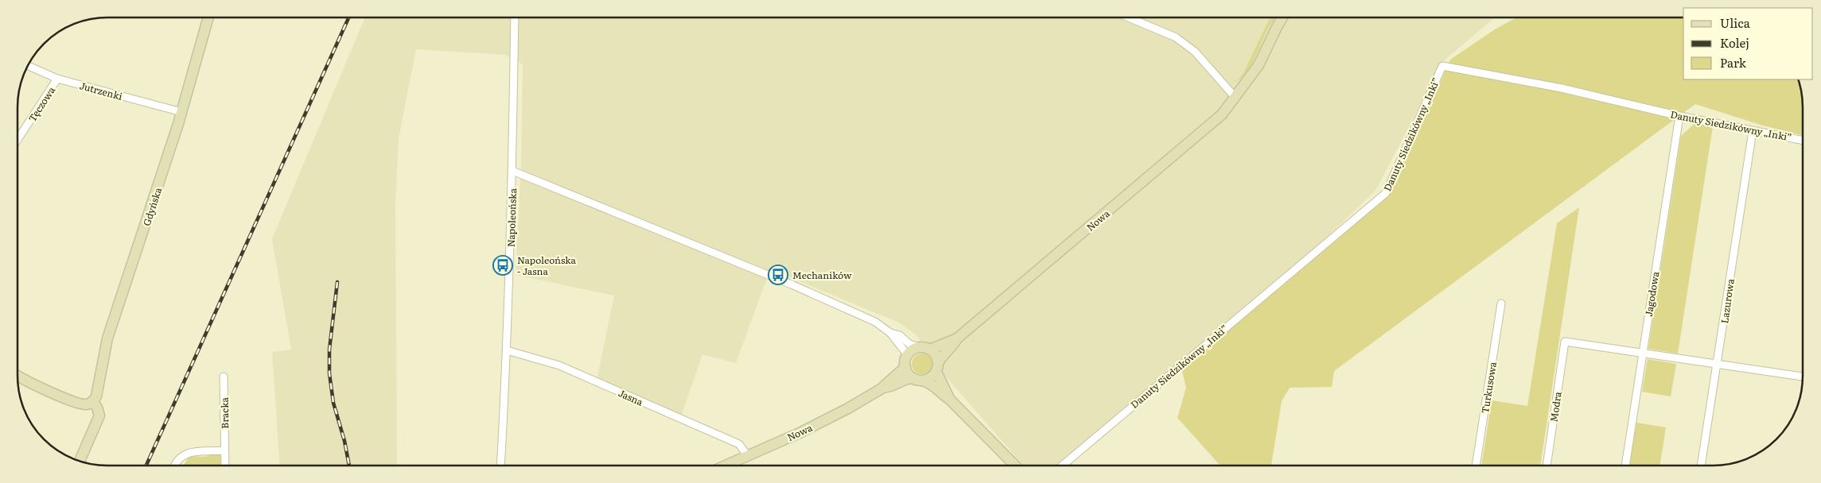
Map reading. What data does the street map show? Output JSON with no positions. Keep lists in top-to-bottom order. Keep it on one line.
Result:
{"streets":{"street":["Jutrzenki","Tęczowa","Danuty Siedzikówny „Inki”","Gdyńska","Napoleońska","Nowa","Jagodowa","Lazurowa","Turkusowa","Jasna","Modra","Bracka"]},"crossings":[["Jutrzenki","Tęczowa"],["Jutrzenki","Gdyńska"],["Danuty Siedzikówny „Inki”","Jagodowa"],["Danuty Siedzikówny „Inki”","Lazurowa"],["Napoleońska","Jasna"],["Nowa","Jasna"],["Jagodowa","Modra"]],"places":{"bus stop":["Napoleońska - Jasna","Mechaników"]},"legend":["Ulica","Kolej","Park"]}
